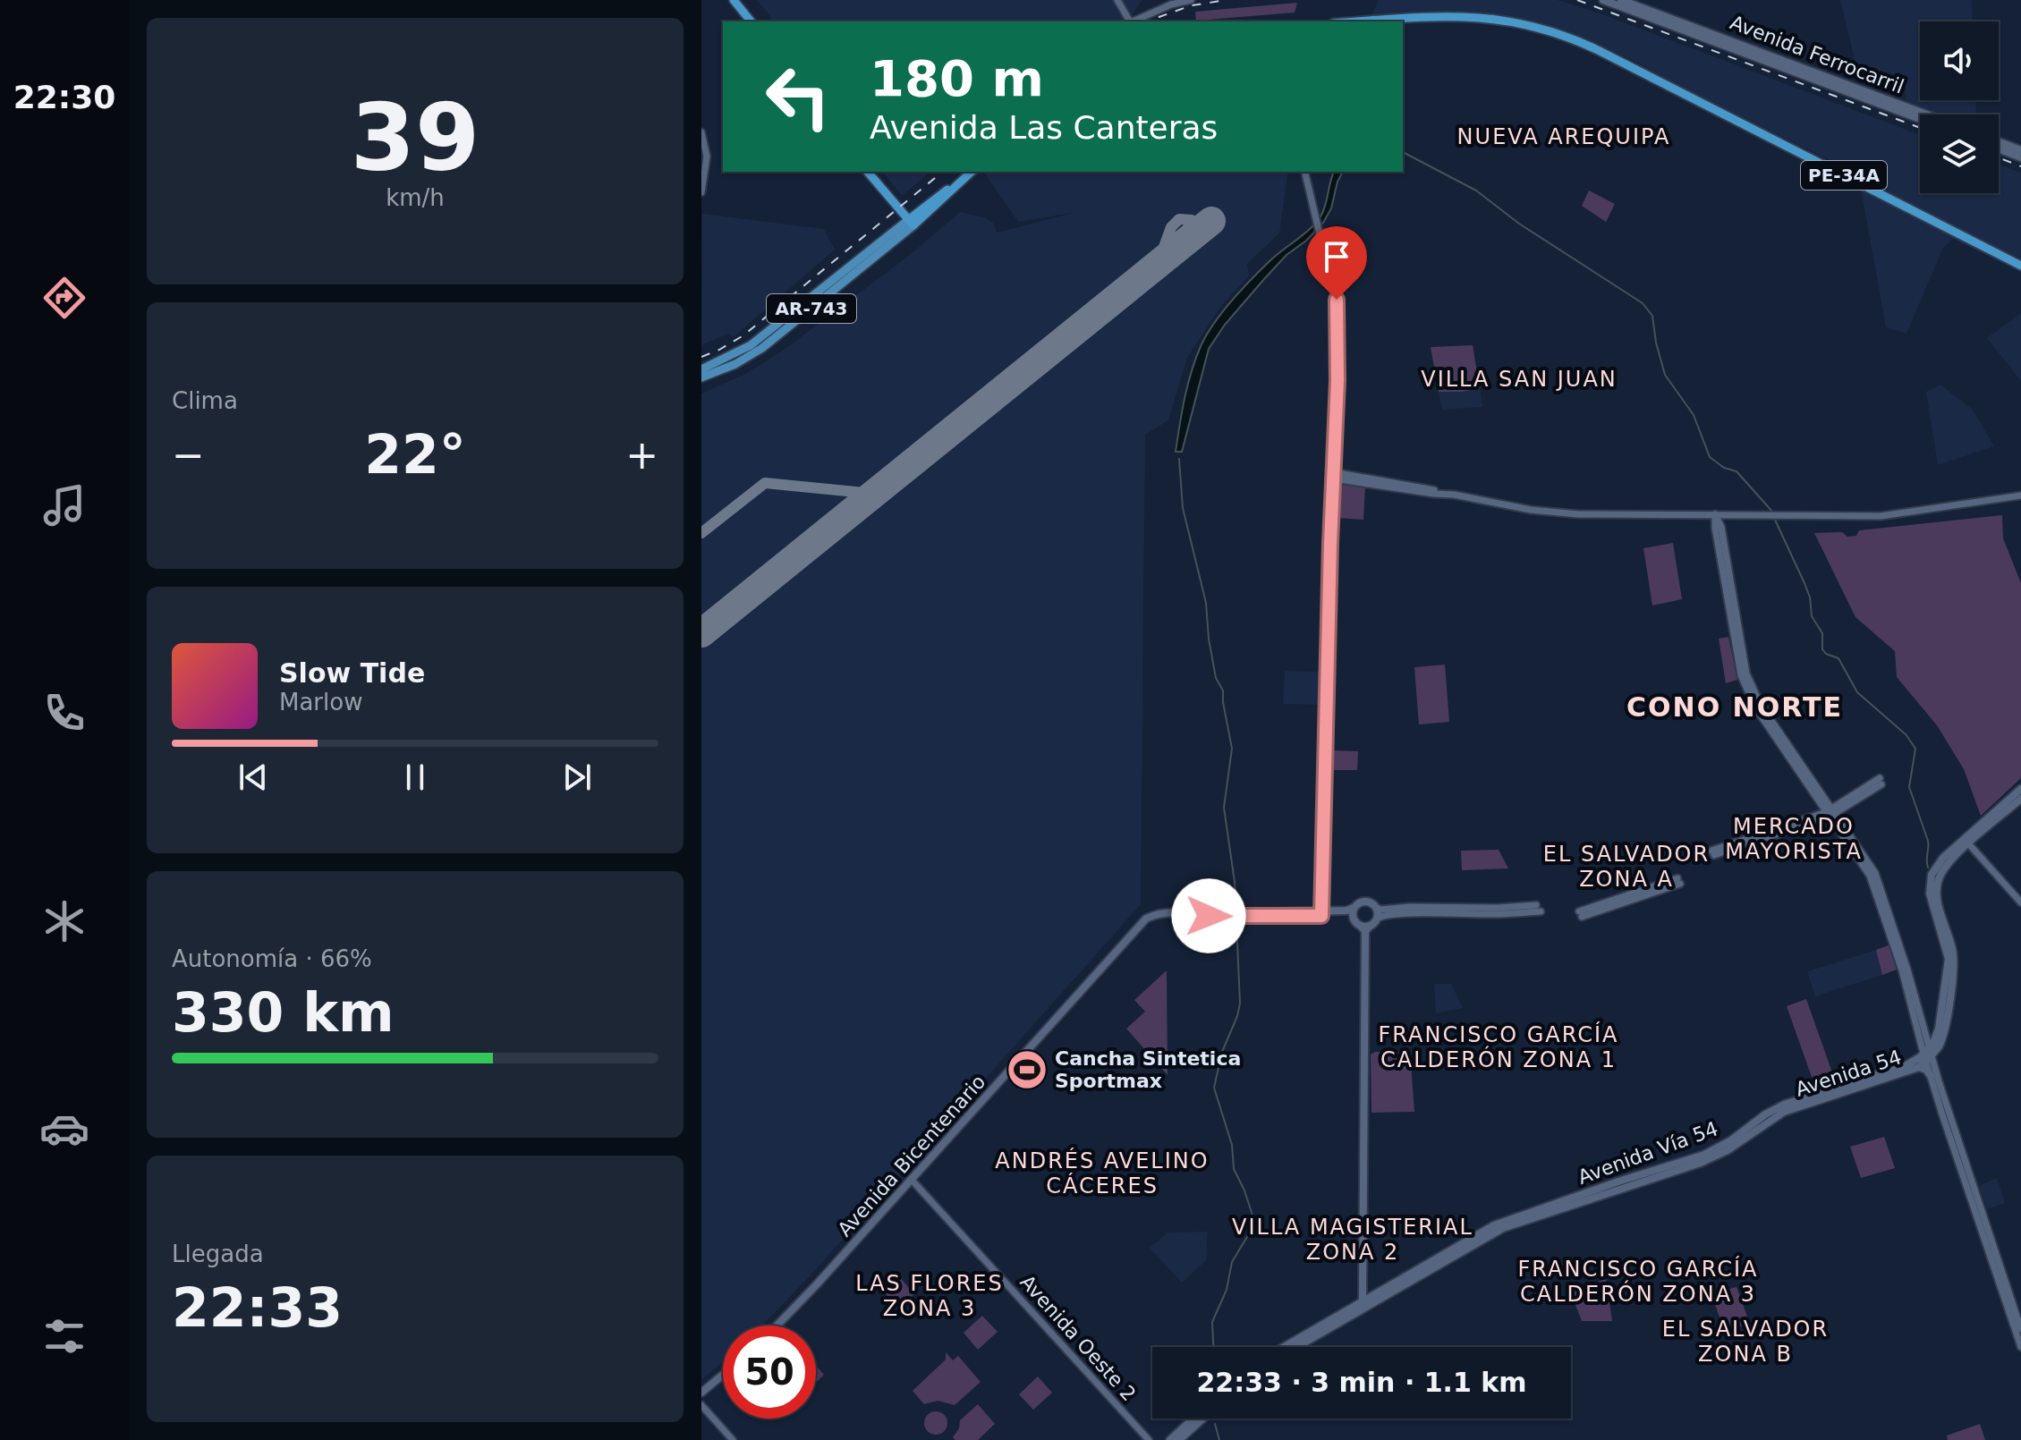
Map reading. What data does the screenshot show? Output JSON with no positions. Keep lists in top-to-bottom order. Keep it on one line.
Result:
{"streets":{"highway":["PE-34A"],"main road":["Avenida Ferrocarril","AR-743","Avenida 54","Avenida Vía 54","Avenida Bicentenario"],"street":["Avenida Oeste 2"]},"crossings":[["Avenida 54","Avenida Vía 54"],["Avenida Bicentenario","Avenida Oeste 2"]],"districts":["NUEVA AREQUIPA","VILLA SAN JUAN","CONO NORTE","MERCADO MAYORISTA","EL SALVADOR ZONA A","FRANCISCO GARCÍA CALDERÓN ZONA 1","ANDRÉS AVELINO CÁCERES","VILLA MAGISTERIAL ZONA 2","FRANCISCO GARCÍA CALDERÓN ZONA 3","LAS FLORES ZONA 3","EL SALVADOR ZONA B"],"places":{"sports":["Cancha Sintetica Sportmax"]},"page":{"tabs":"22:30","tile":[["39","km/h"],"Clima",["Autonomía · 66%","330 km"],["Llegada","22:33"]],"turn":["180 m","Avenida Las Canteras"],"heat":["−","22°","+"],"song":["Slow Tide","Marlow"],"limit":"50","trip":"22:33 · 3 min · 1.1 km"}}
